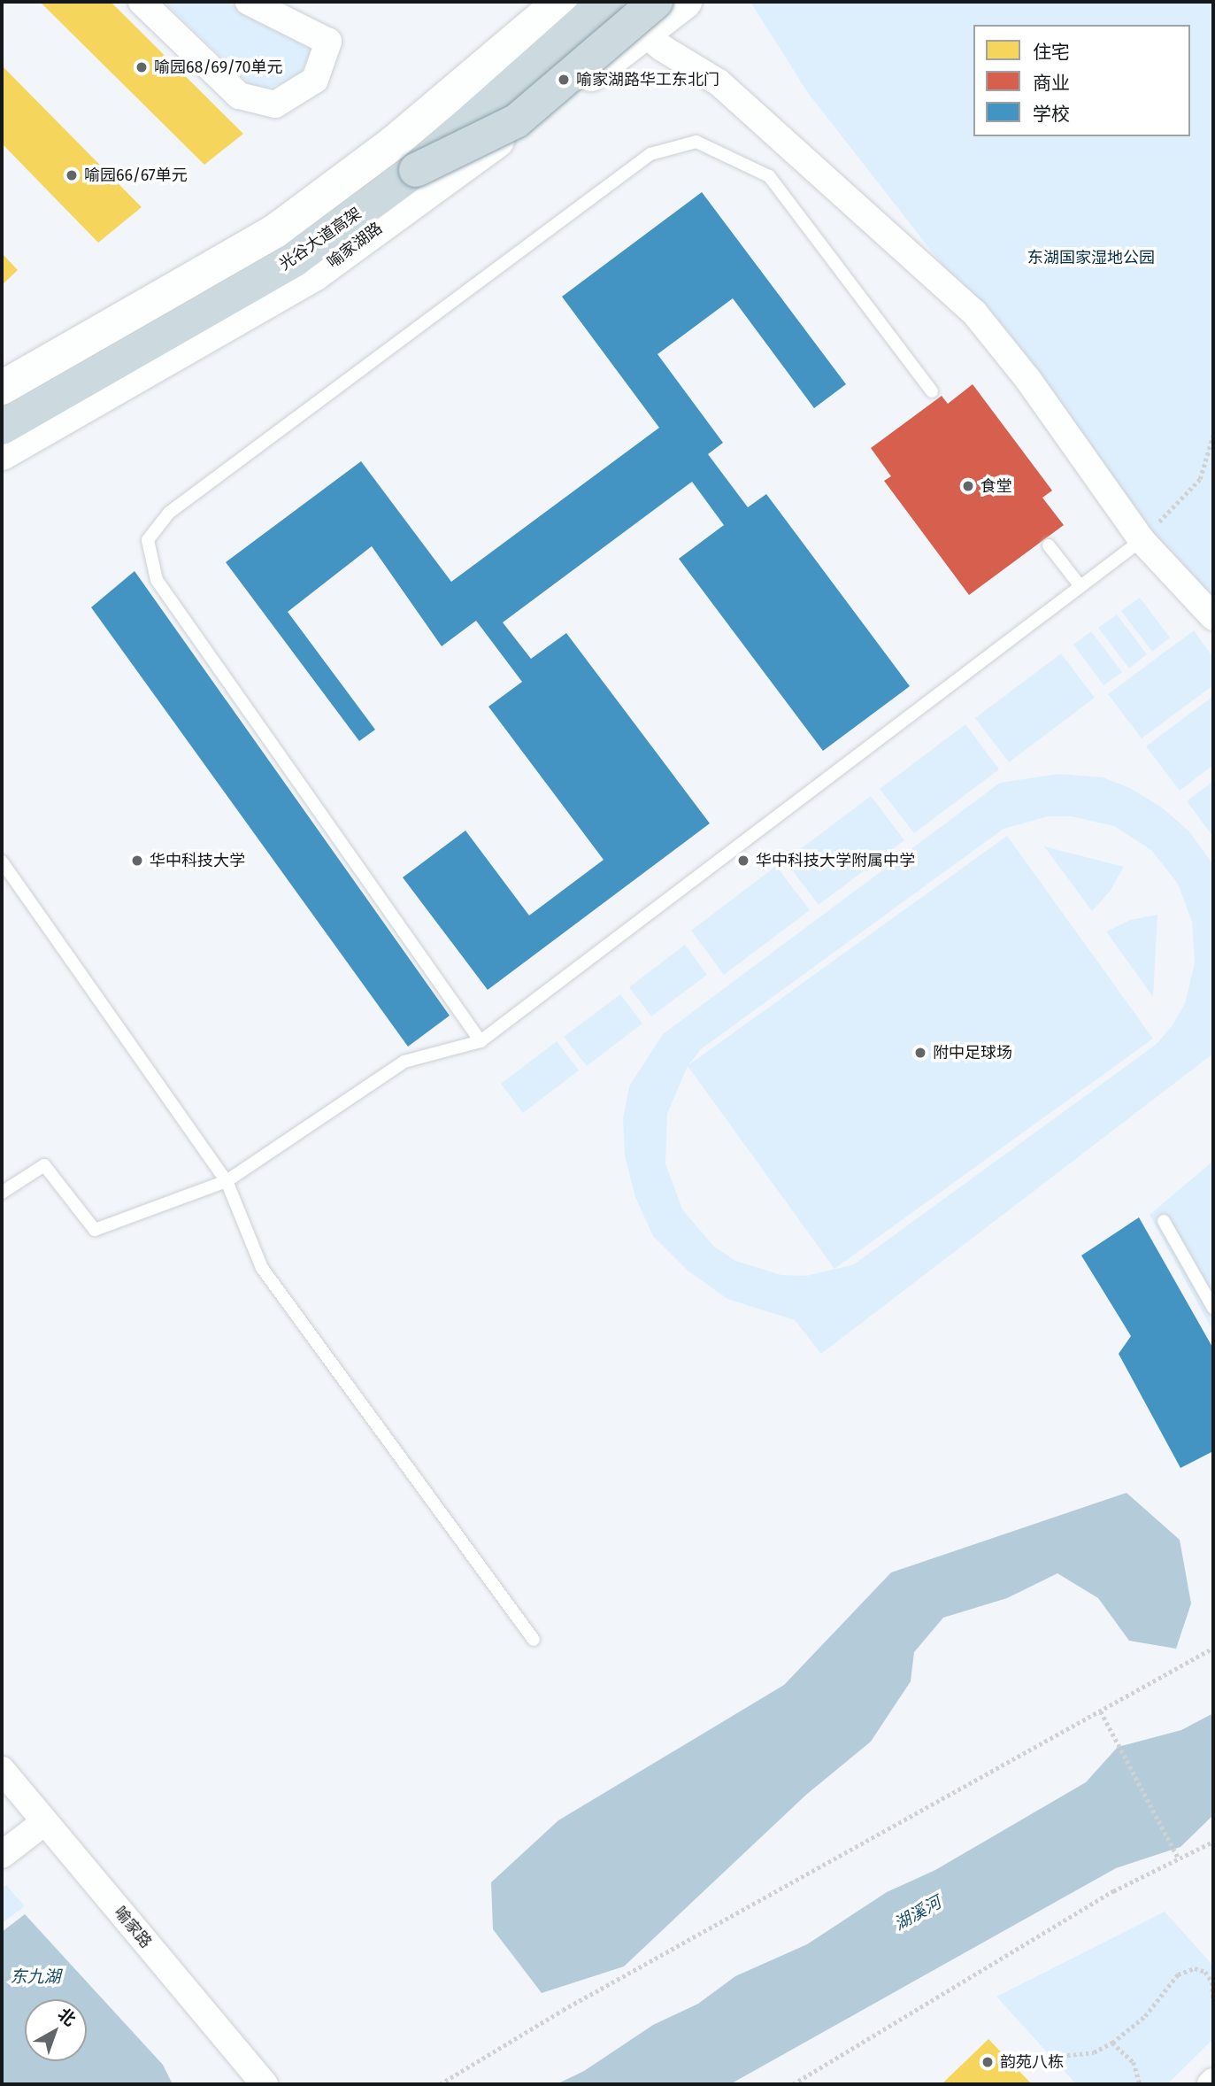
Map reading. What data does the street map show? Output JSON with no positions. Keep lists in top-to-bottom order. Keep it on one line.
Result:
{"streets":{"highway":["光谷大道高架"],"main road":["喻家湖路"],"street":["喻家路"]},"water":["湖溪河","东九湖"],"parks":["东湖国家湿地公园"],"places":["喻园68/69/70单元","喻家湖路华工东北门","喻园66/67单元","食堂","华中科技大学","华中科技大学附属中学","附中足球场","韵苑八栋"],"legend":["住宅","商业","学校"],"north":"top right"}
